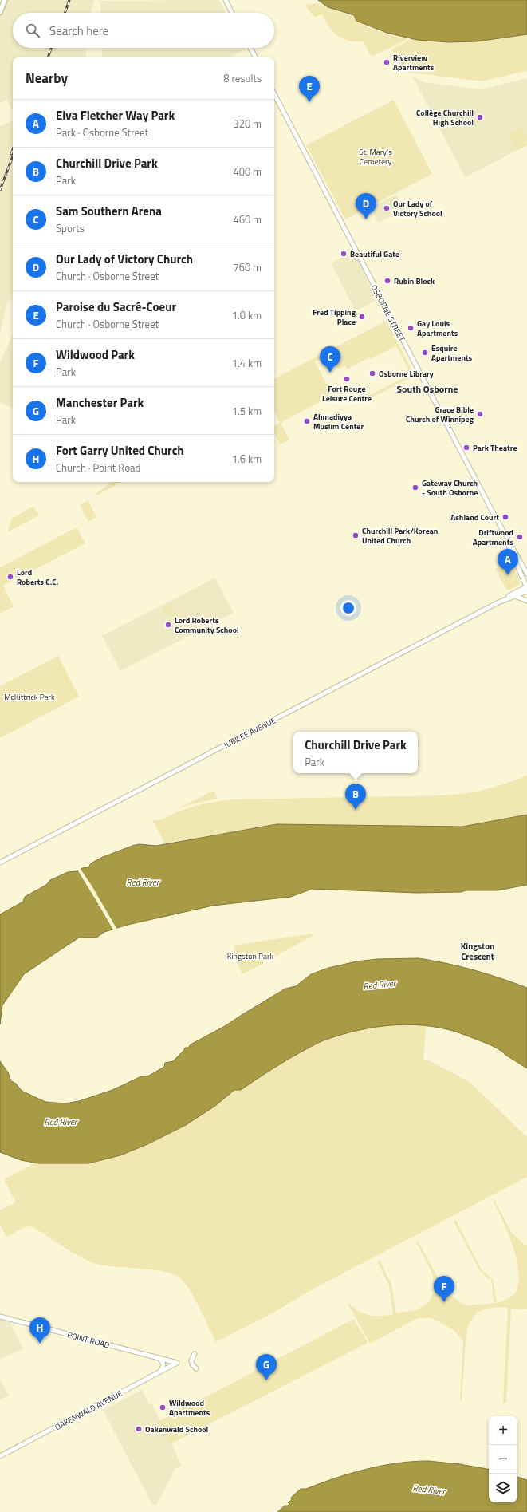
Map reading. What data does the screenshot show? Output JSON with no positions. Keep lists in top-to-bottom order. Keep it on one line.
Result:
{"streets":{"main road":["OSBORNE STREET","JUBILEE AVENUE","POINT ROAD","OAKENWALD AVENUE"]},"crossings":[["OSBORNE STREET","JUBILEE AVENUE"],["POINT ROAD","OAKENWALD AVENUE"]],"districts":["South Osborne","Kingston Crescent"],"water":["Red River"],"parks":["St. Mary's Cemetery","McKittrick Park","Kingston Park"],"places":["Riverview Apartments","Collège Churchill High School","Our Lady of Victory School","Beautiful Gate","Rubin Block","Fred Tipping Place","Gay Louis Apartments","Esquire Apartments","Osborne Library","Fort Rouge Leisure Centre","Grace Bible Church of Winnipeg","Ahmadiyya Muslim Center","Park Theatre","Gateway Church - South Osborne","Ashland Court","Churchill Park/Korean United Church","Driftwood Apartments","Lord Roberts C.C.","Lord Roberts Community School","Wildwood Apartments","Oakenwald School"],"page":{"search":"Search here","heading":["Nearby","8 results"],"pins":["E","D","C","A","B","F","H","G"],"list":[{"mark":"A","name":"Elva Fletcher Way Park","note":"Park · Osborne Street","value":"320 m"},{"mark":"B","name":"Churchill Drive Park","note":"Park","value":"400 m"},{"mark":"C","name":"Sam Southern Arena","note":"Sports","value":"460 m"},{"mark":"D","name":"Our Lady of Victory Church","note":"Church · Osborne Street","value":"760 m"},{"mark":"E","name":"Paroise du Sacré-Coeur","note":"Church · Osborne Street","value":"1.0 km"},{"mark":"F","name":"Wildwood Park","note":"Park","value":"1.4 km"},{"mark":"G","name":"Manchester Park","note":"Park","value":"1.5 km"},{"mark":"H","name":"Fort Garry United Church","note":"Church · Point Road","value":"1.6 km"}],"popup":["Churchill Drive Park","Park"],"map_buttons":["+","−"]}}
